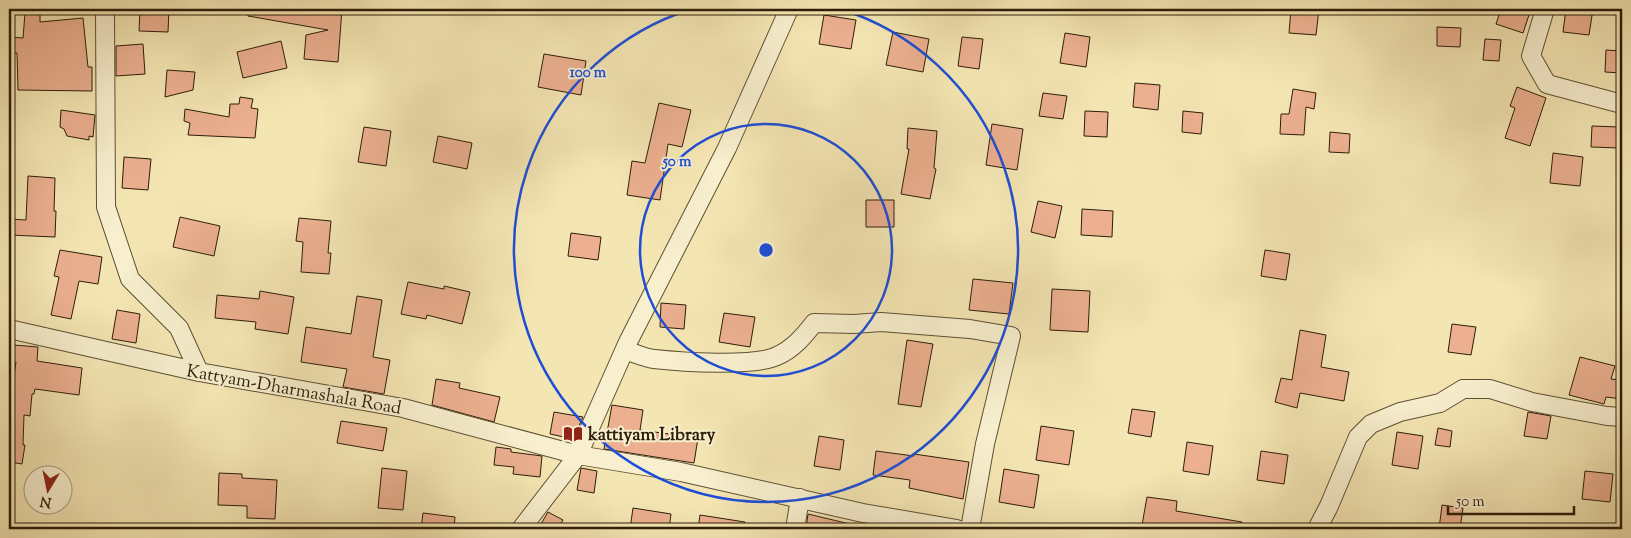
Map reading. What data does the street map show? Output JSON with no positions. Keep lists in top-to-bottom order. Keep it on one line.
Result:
{"streets":{"street":["Kattyam-Dharmashala Road"]},"places":{"library":["kattiyam Library"]},"scale_bar":"50 m","north":"bottom","rings":["100 m","50 m"]}
